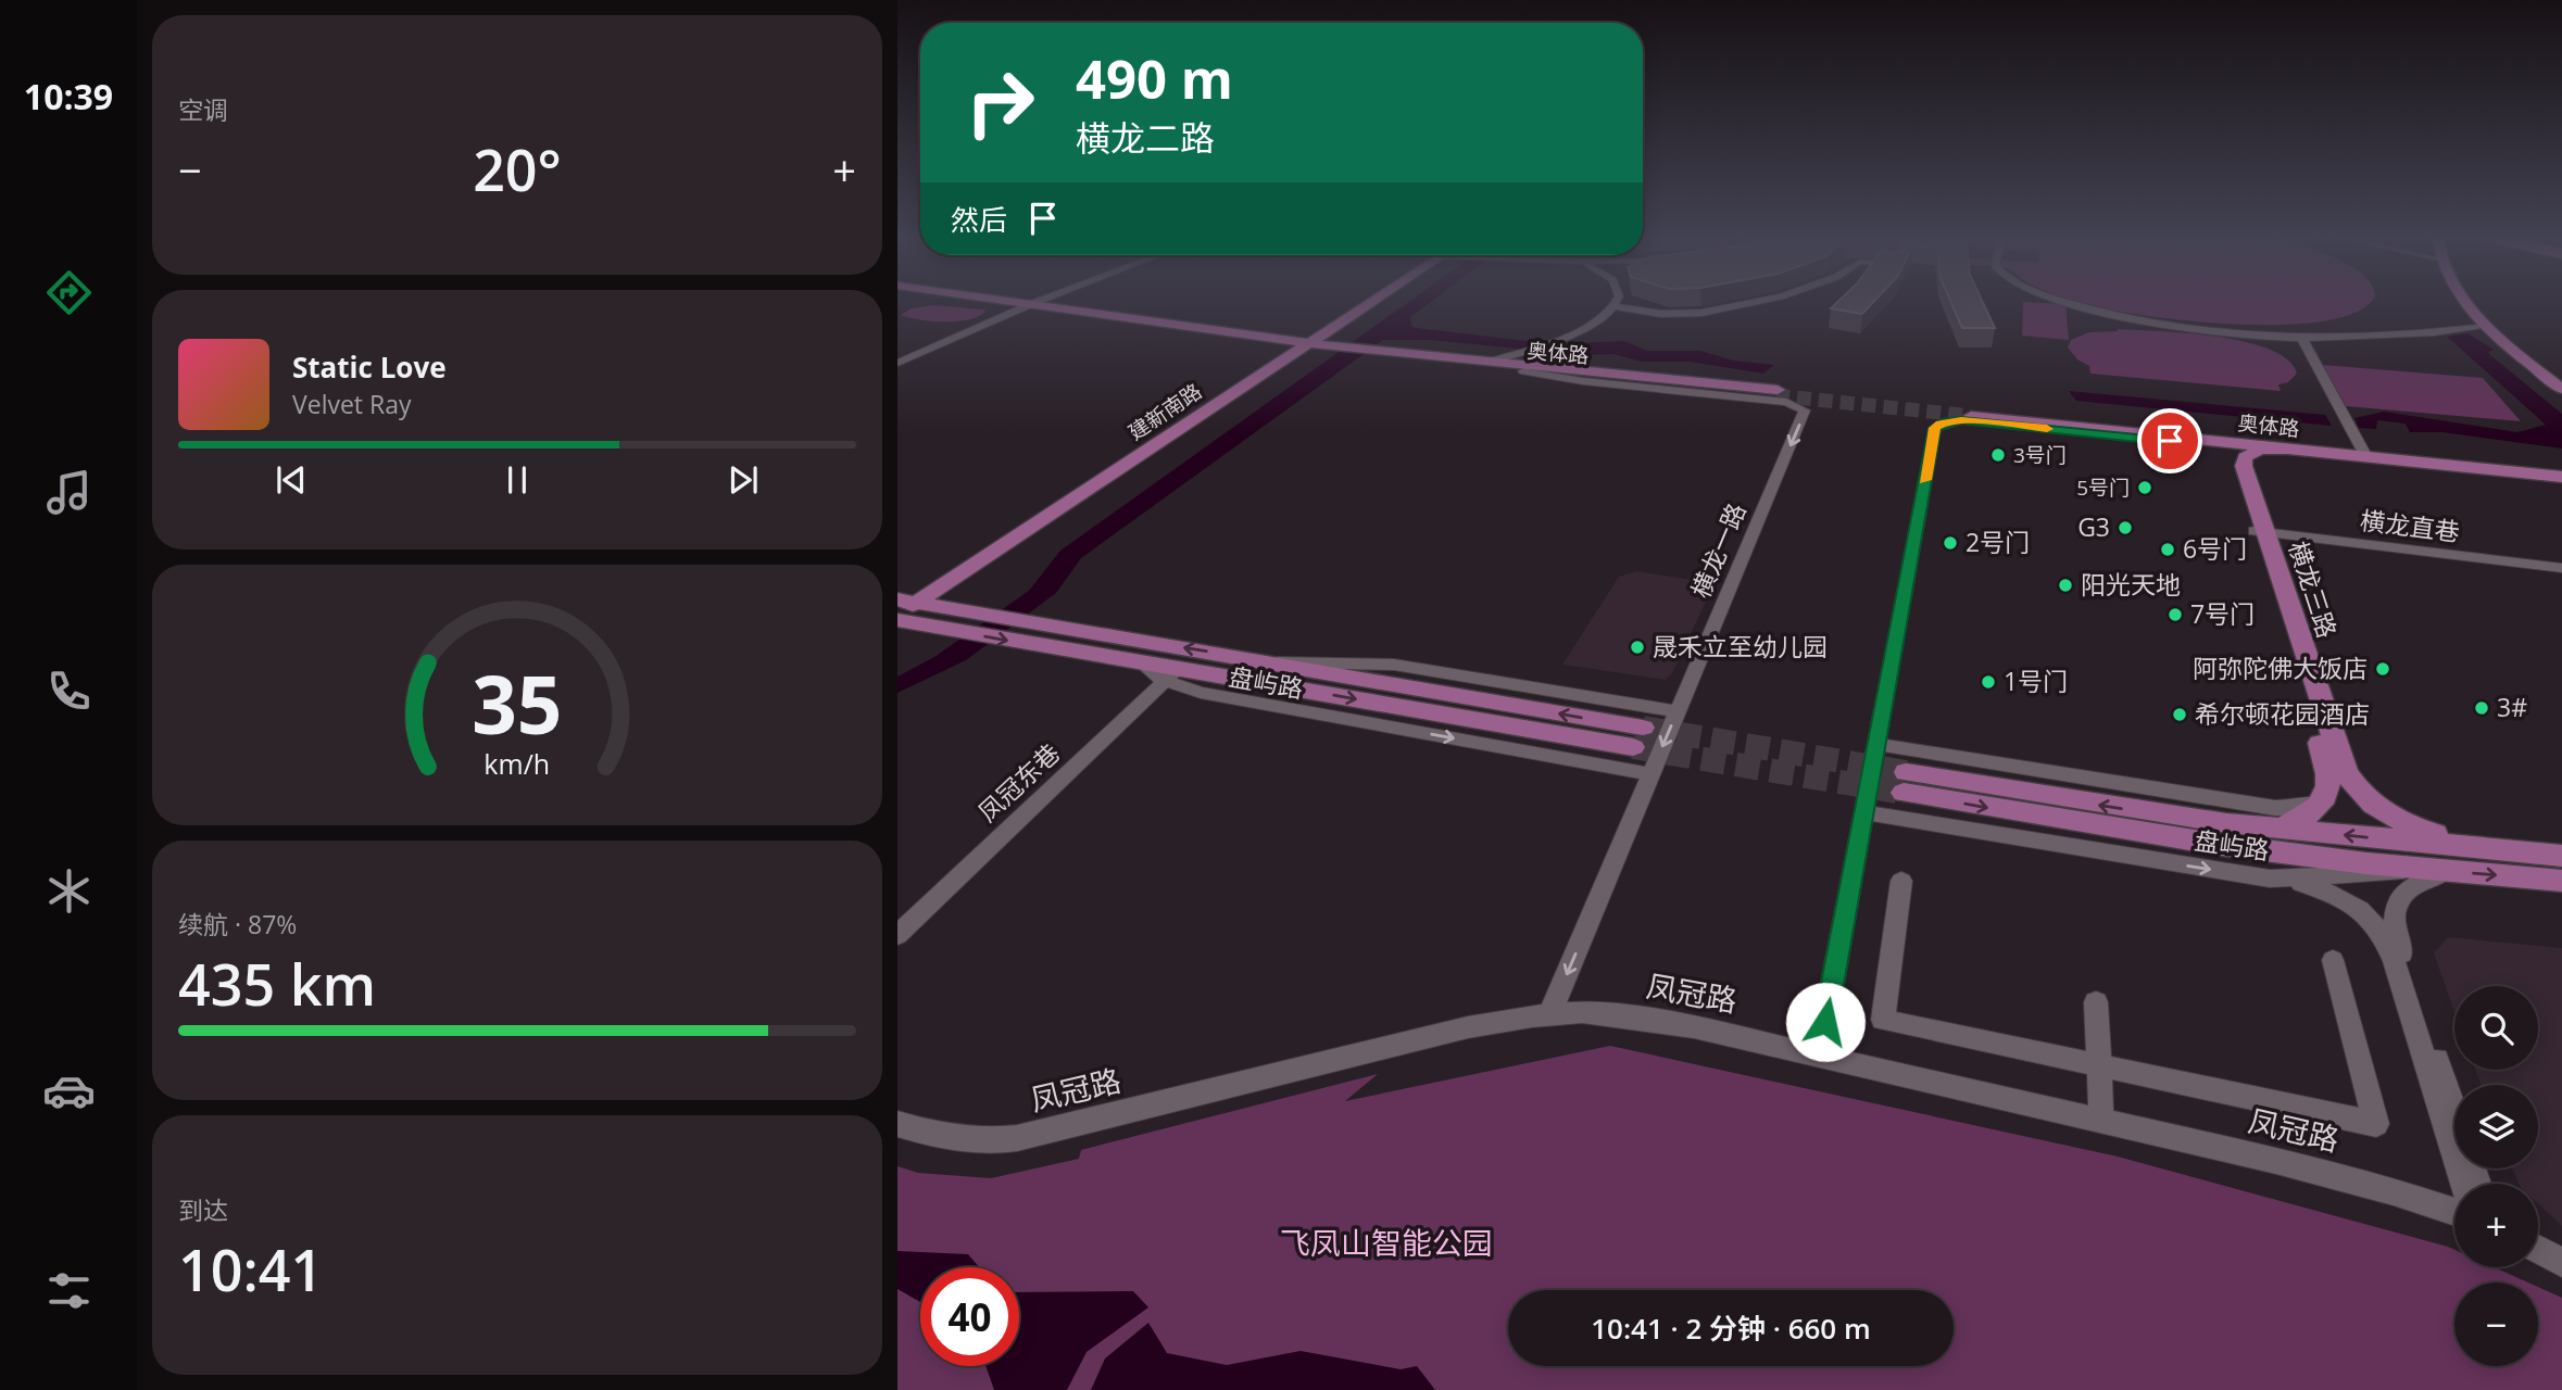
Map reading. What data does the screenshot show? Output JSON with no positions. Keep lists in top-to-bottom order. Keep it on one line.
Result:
{"streets":{"main road":["奥体路","建新南路","横龙三路","盘屿路"],"street":["横龙直巷","横龙一路","凤冠东巷","凤冠路"]},"crossings":[["奥体路","建新南路"],["奥体路","横龙一路"],["奥体路","横龙三路"],["建新南路","盘屿路"],["横龙直巷","横龙三路"],["横龙一路","凤冠路"],["横龙三路","盘屿路"],["盘屿路","凤冠东巷"]],"parks":["飞凤山智能公园"],"places":["3号门","5号门","G3","2号门","6号门","阳光天地","7号门","晟禾立至幼儿园","阿弥陀佛大饭店","1号门","3#","希尔顿花园酒店"],"page":{"tabs":"10:39","tile":["空调",["续航 · 87%","435 km"],["到达","10:41"]],"turn":["490 m","横龙二路"],"heat":["−","20°","+"],"then":"然后","song":["Static Love","Velvet Ray"],"map_buttons":["+","−"],"limit":"40","trip":"10:41 · 2 分钟 · 660 m","gauge":["35","km/h"]}}
